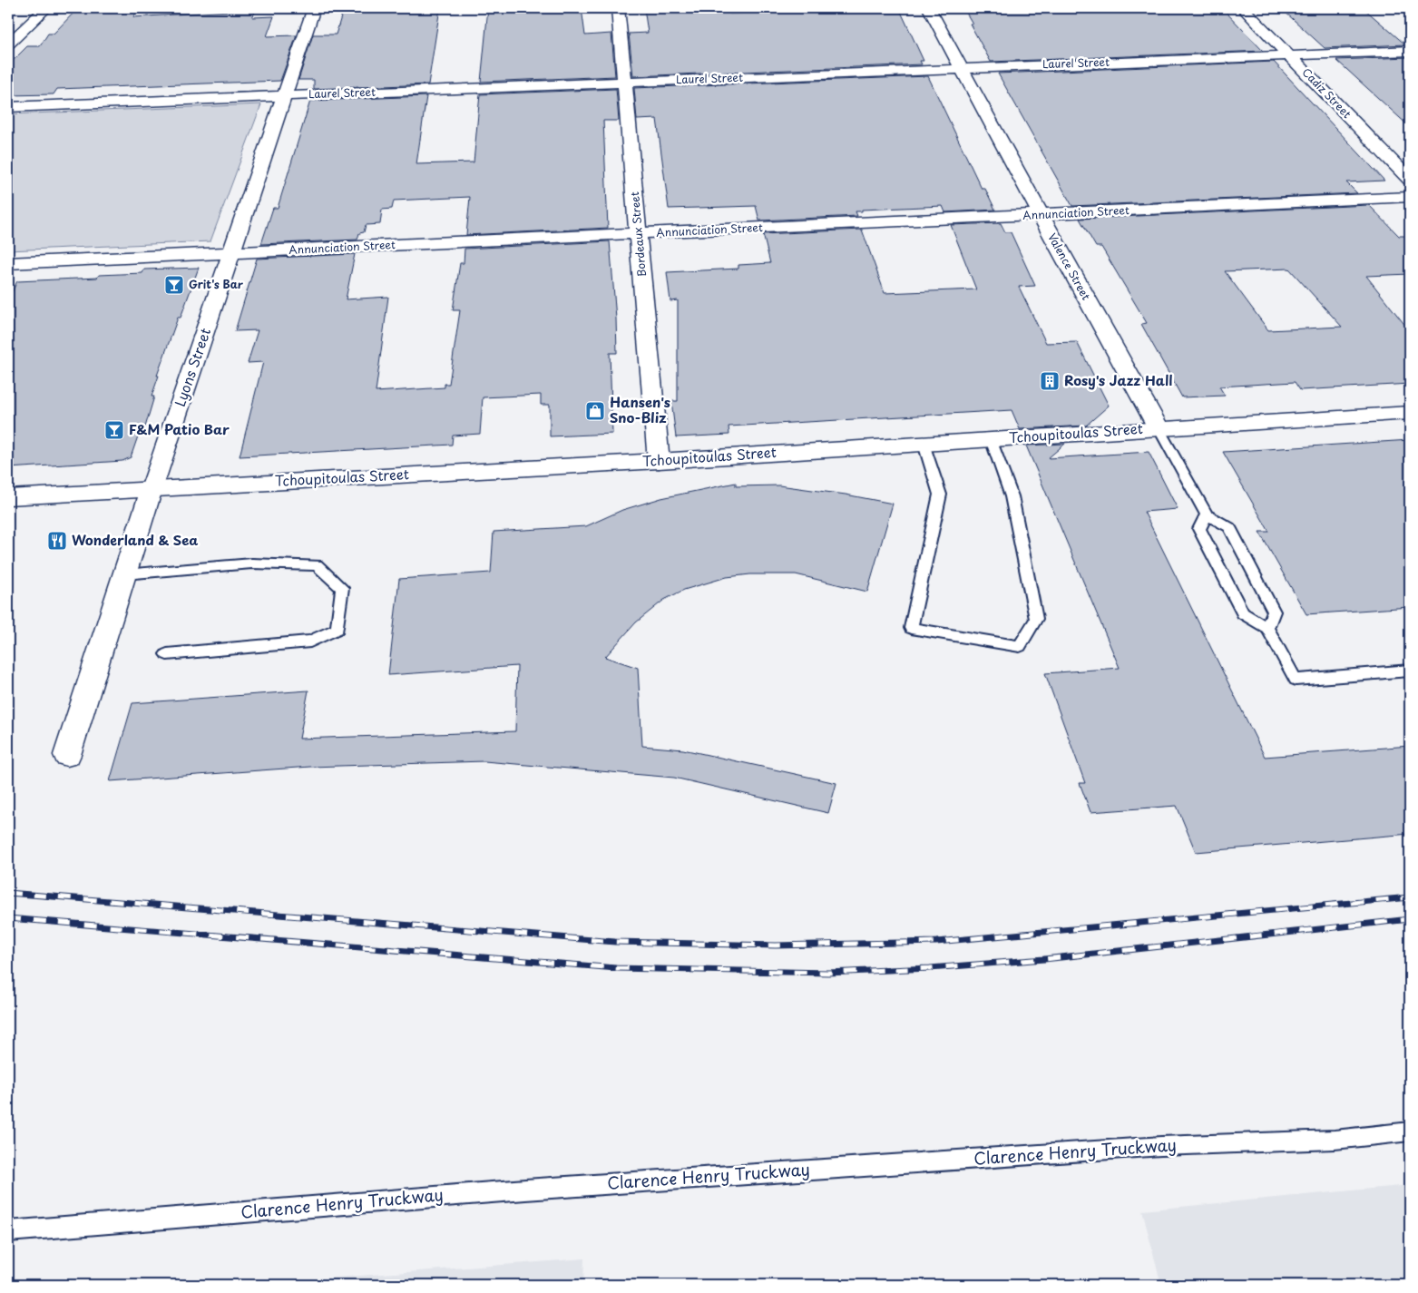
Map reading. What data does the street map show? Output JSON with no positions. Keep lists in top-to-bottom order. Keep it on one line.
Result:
{"streets":{"street":["Laurel Street","Cadiz Street","Annunciation Street","Bordeaux Street","Valence Street","Lyons Street","Tchoupitoulas Street"],"lane":["Clarence Henry Truckway"]},"crossings":[["Laurel Street","Cadiz Street"],["Laurel Street","Bordeaux Street"],["Laurel Street","Valence Street"],["Laurel Street","Lyons Street"],["Annunciation Street","Bordeaux Street"],["Annunciation Street","Valence Street"],["Annunciation Street","Lyons Street"],["Bordeaux Street","Tchoupitoulas Street"],["Valence Street","Tchoupitoulas Street"],["Lyons Street","Tchoupitoulas Street"]],"places":{"bar":["Grit's Bar","F&M Patio Bar"],"building":["Rosy's Jazz Hall"],"shop":["Hansen's Sno-Bliz"],"restaurant":["Wonderland & Sea"]}}
